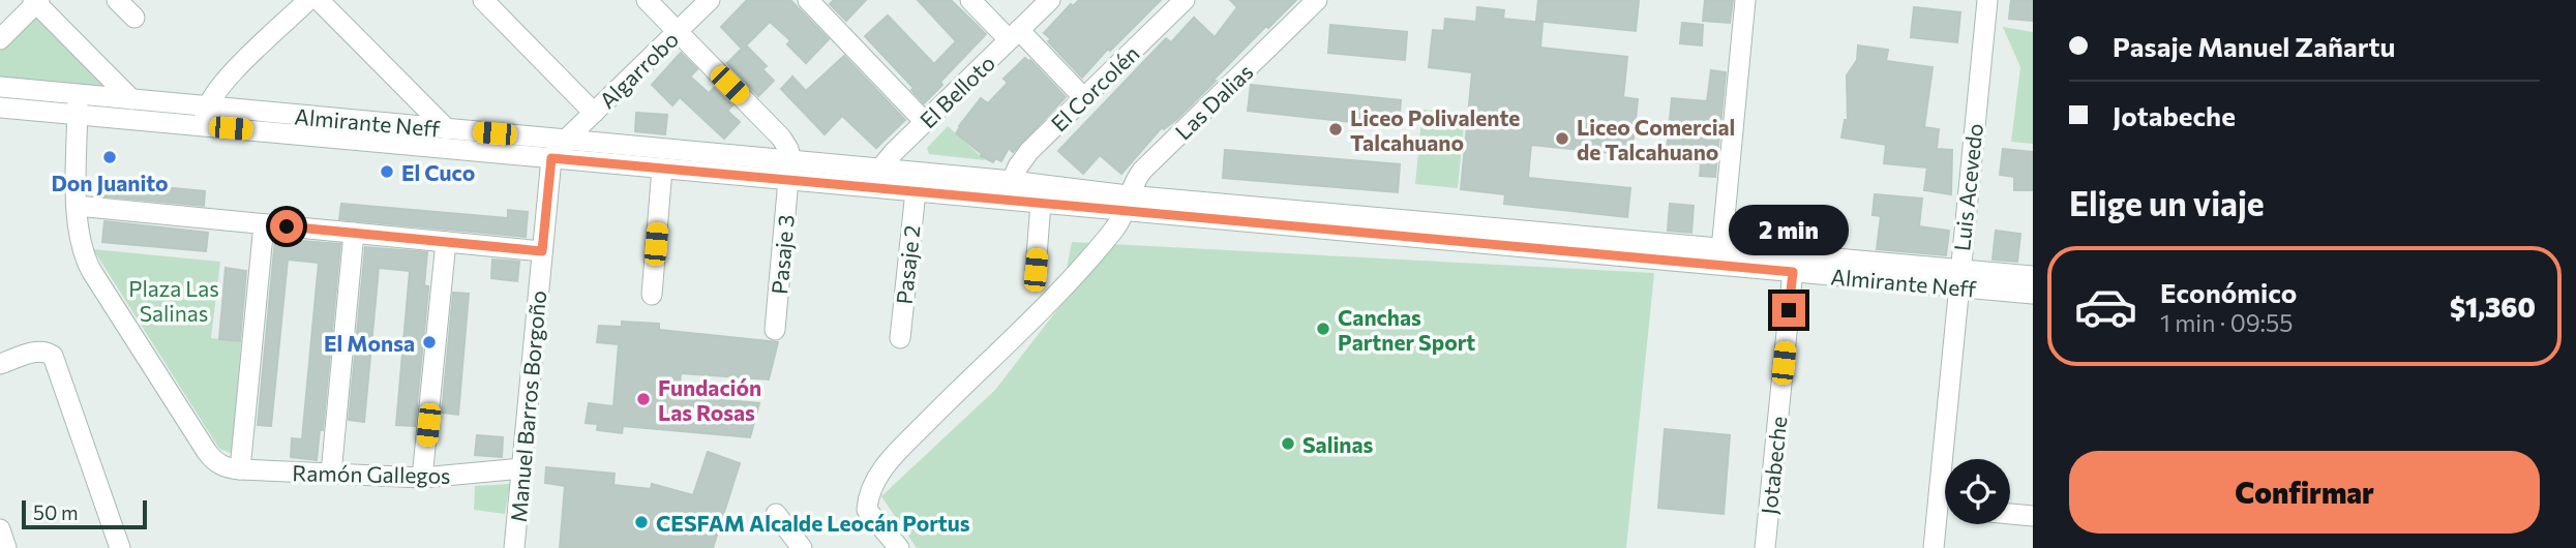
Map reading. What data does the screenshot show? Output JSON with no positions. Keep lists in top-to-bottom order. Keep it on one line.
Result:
{"streets":{"street":["Algarrobo","El Corcolén","El Belloto","Las Dalias","Almirante Neff","Luis Acevedo","Pasaje 3","Pasaje 2","Manuel Barros Borgoño","Jotabeche","Ramón Gallegos"]},"crossings":[["Algarrobo","Almirante Neff"],["El Corcolén","Almirante Neff"],["El Belloto","Almirante Neff"],["Las Dalias","Almirante Neff"],["Almirante Neff","Luis Acevedo"],["Almirante Neff","Pasaje 3"],["Almirante Neff","Pasaje 2"],["Almirante Neff","Manuel Barros Borgoño"],["Almirante Neff","Jotabeche"],["Manuel Barros Borgoño","Ramón Gallegos"]],"parks":["Plaza Las Salinas"],"places":["Liceo Polivalente Talcahuano","Liceo Comercial de Talcahuano","Don Juanito","El Cuco","Canchas Partner Sport","El Monsa","Fundación Las Rosas","Salinas","CESFAM Alcalde Leocán Portus"],"scale_bar":"50 m","page":{"banner":["Pasaje Manuel Zañartu","Jotabeche"],"heading":"Elige un viaje","bubble":"2 min","list":[{"name":"Económico","note":"1 min · 09:55","value":"$1,360"}],"buttons":"Confirmar","scale":"50 m"}}
